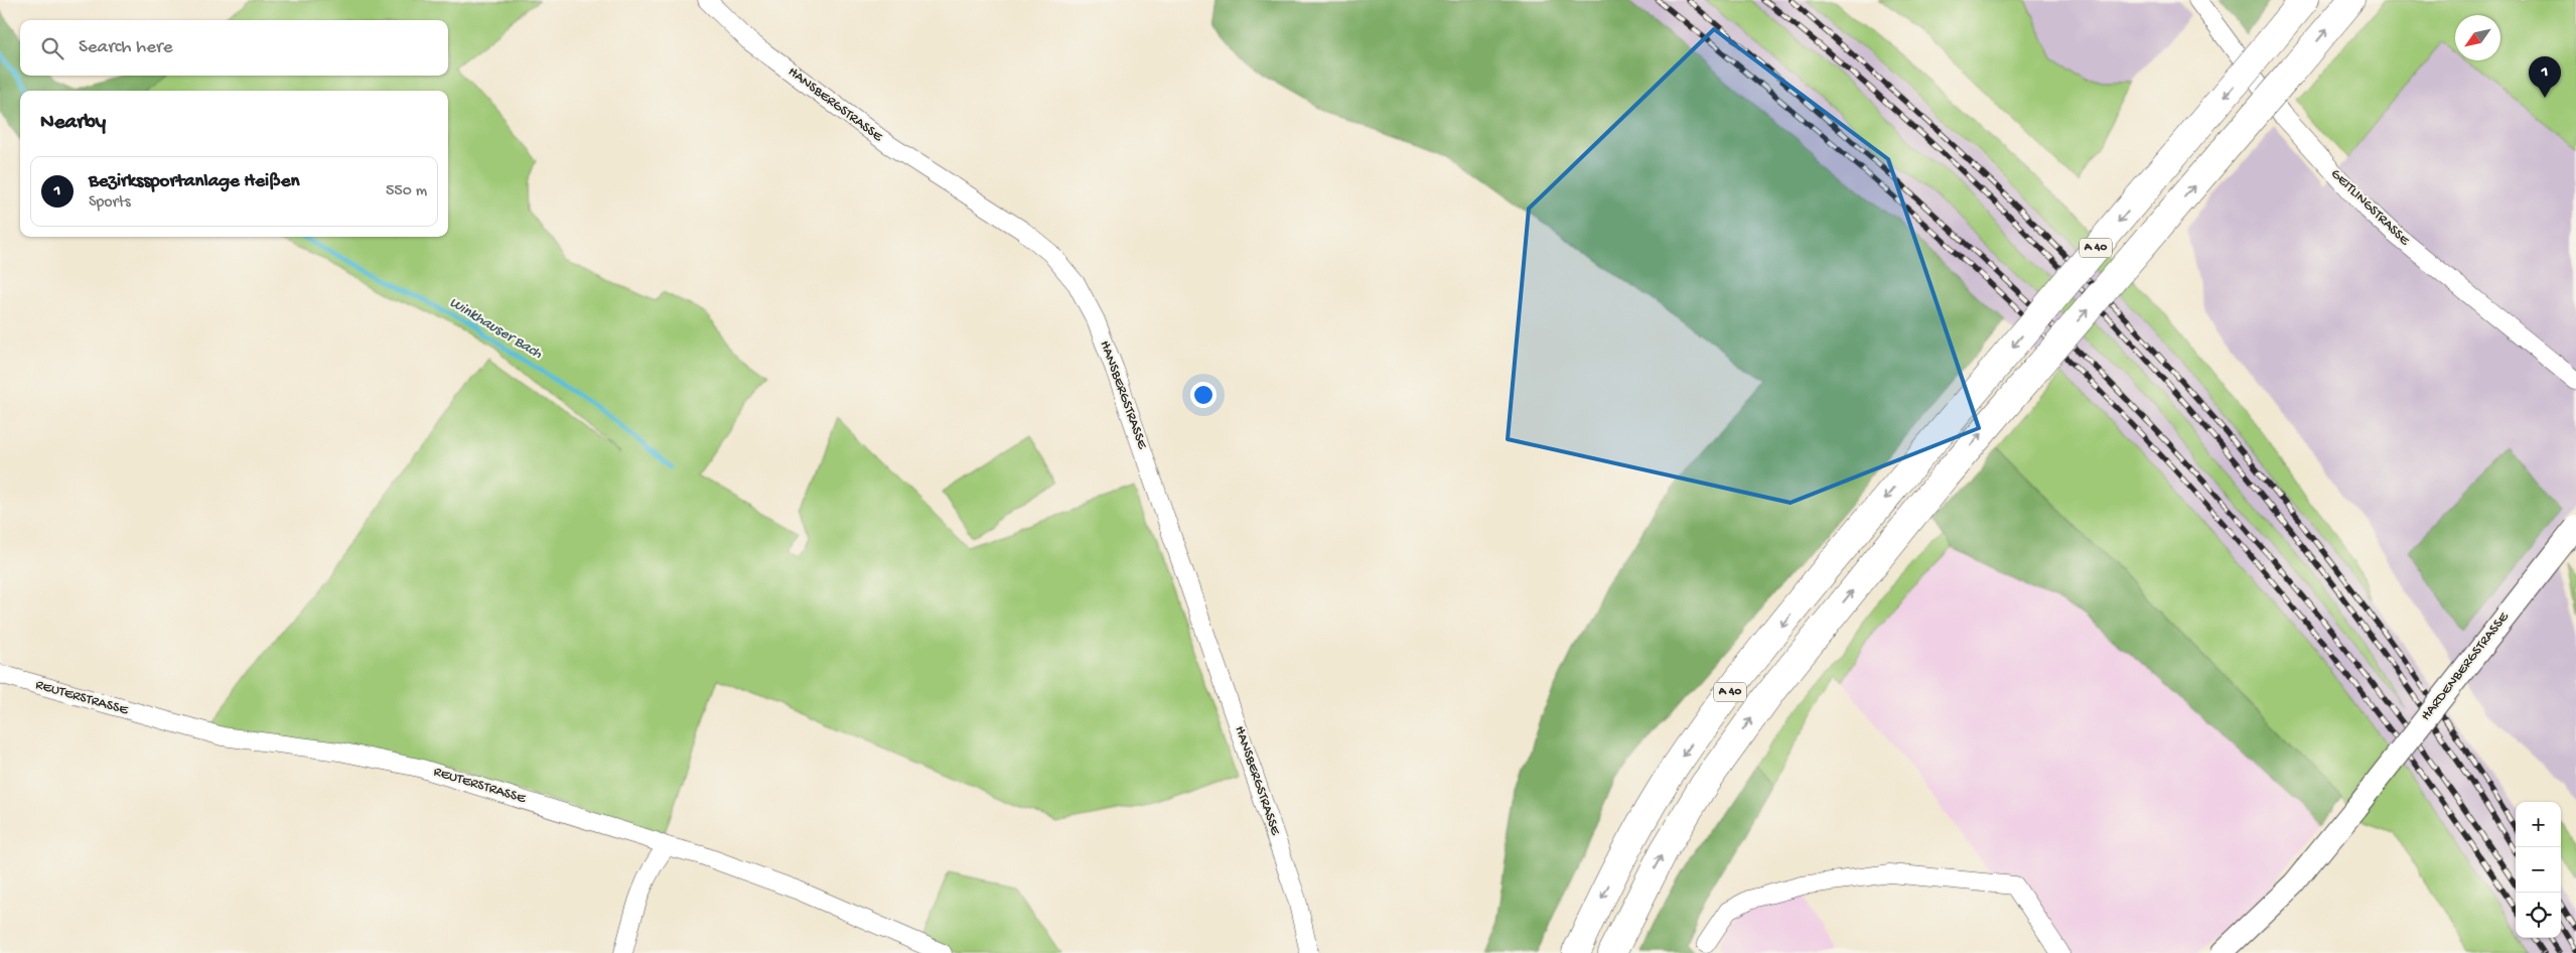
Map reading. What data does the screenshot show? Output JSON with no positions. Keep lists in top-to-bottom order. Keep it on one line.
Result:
{"streets":{"highway":["A 40"],"street":["HANSBERGSTRASSE","GEITLINGSTRASSE","HARDENBERGSTRASSE","REUTERSTRASSE"]},"water":["Winkhauser Bach"],"north":"bottom left","page":{"search":"Search here","pins":"1","heading":"Nearby","list":[{"mark":"1","name":"Bezirkssportanlage Heißen","note":"Sports","value":"550 m"}],"map_buttons":["+","−"]}}
